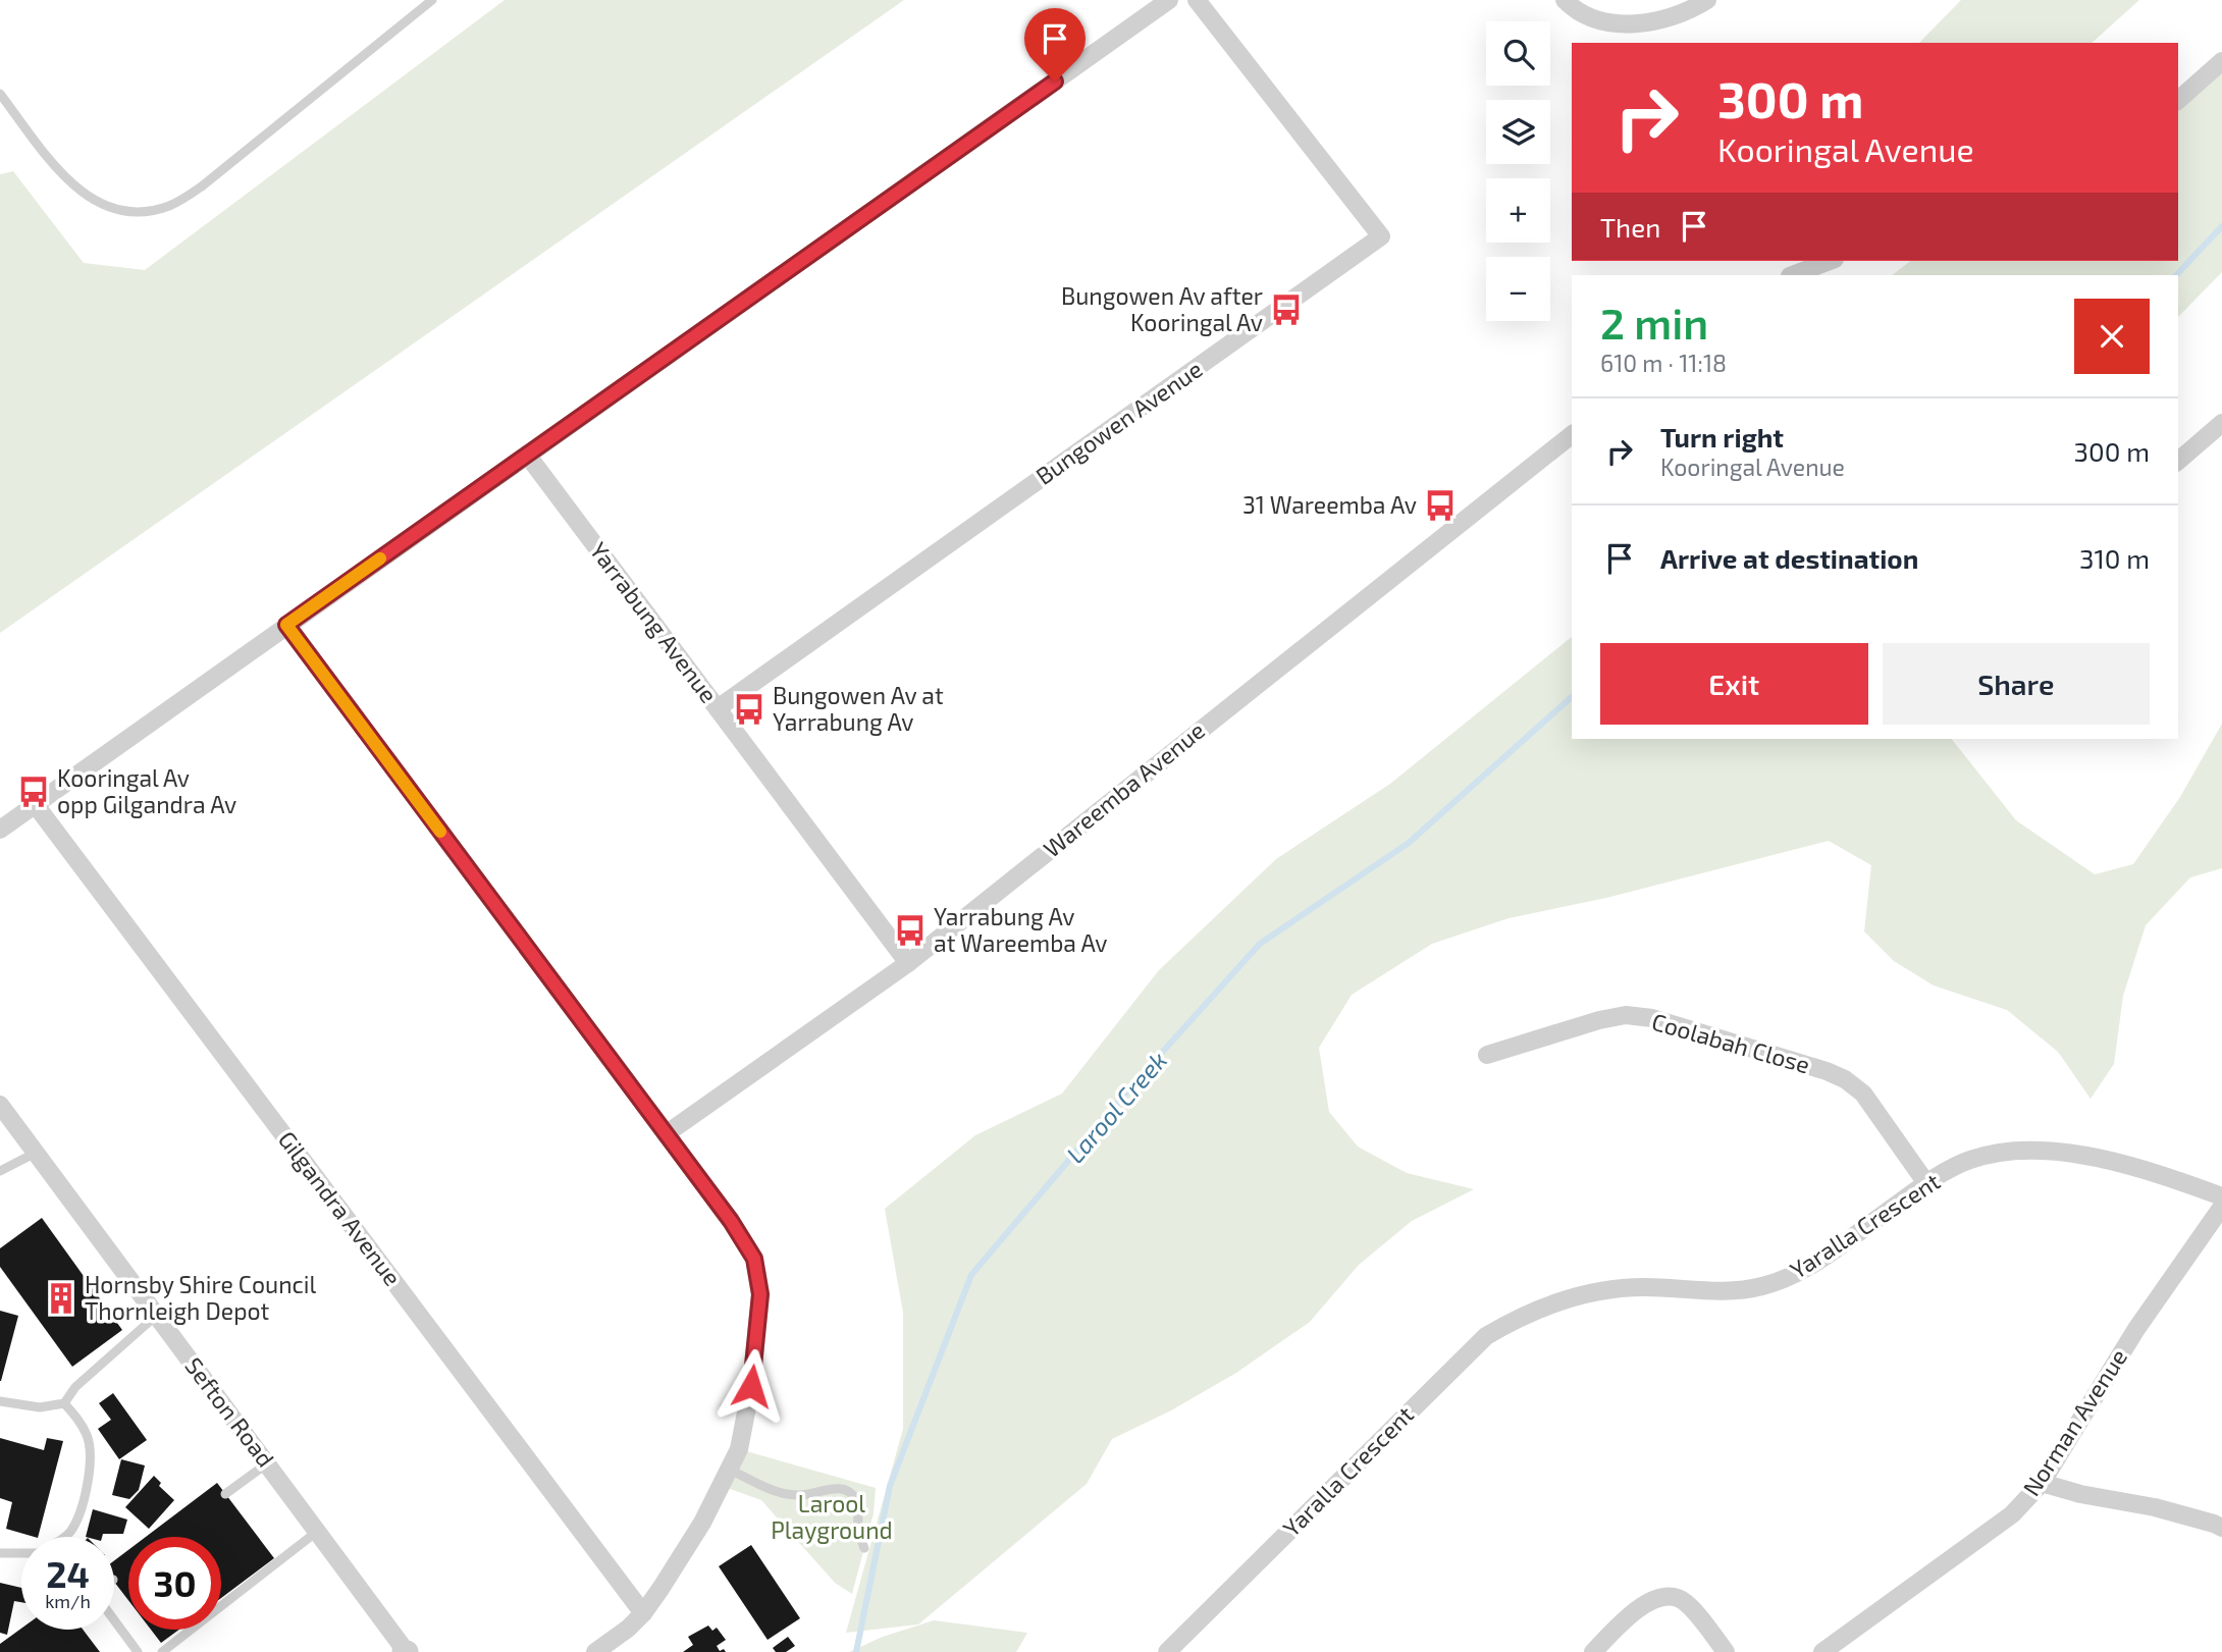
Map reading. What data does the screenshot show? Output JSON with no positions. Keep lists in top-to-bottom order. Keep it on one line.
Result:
{"streets":{"street":["Bungowen Avenue","Yarrabung Avenue","Wareemba Avenue","Coolabah Close","Gilgandra Avenue","Yaralla Crescent","Sefton Road","Norman Avenue"]},"crossings":[["Bungowen Avenue","Yarrabung Avenue"],["Yarrabung Avenue","Wareemba Avenue"],["Coolabah Close","Yaralla Crescent"]],"water":["Larool Creek"],"parks":["Larool Playground"],"places":{"bus stop":["Bungowen Av after Kooringal Av","31 Wareemba Av","Bungowen Av at Yarrabung Av","Kooringal Av opp Gilgandra Av","Yarrabung Av at Wareemba Av"],"building":["Hornsby Shire Council Thornleigh Depot"]},"page":{"map_buttons":["+","−"],"turn":["300 m","Kooringal Avenue"],"then":"Then","heading":["2 min","610 m · 11:18"],"list":[{"name":"Turn right","note":"Kooringal Avenue","value":"300 m"},{"name":"Arrive at destination","value":"310 m"}],"buttons":["Exit","Share"],"speed":"24 km/h","limit":"30"}}
